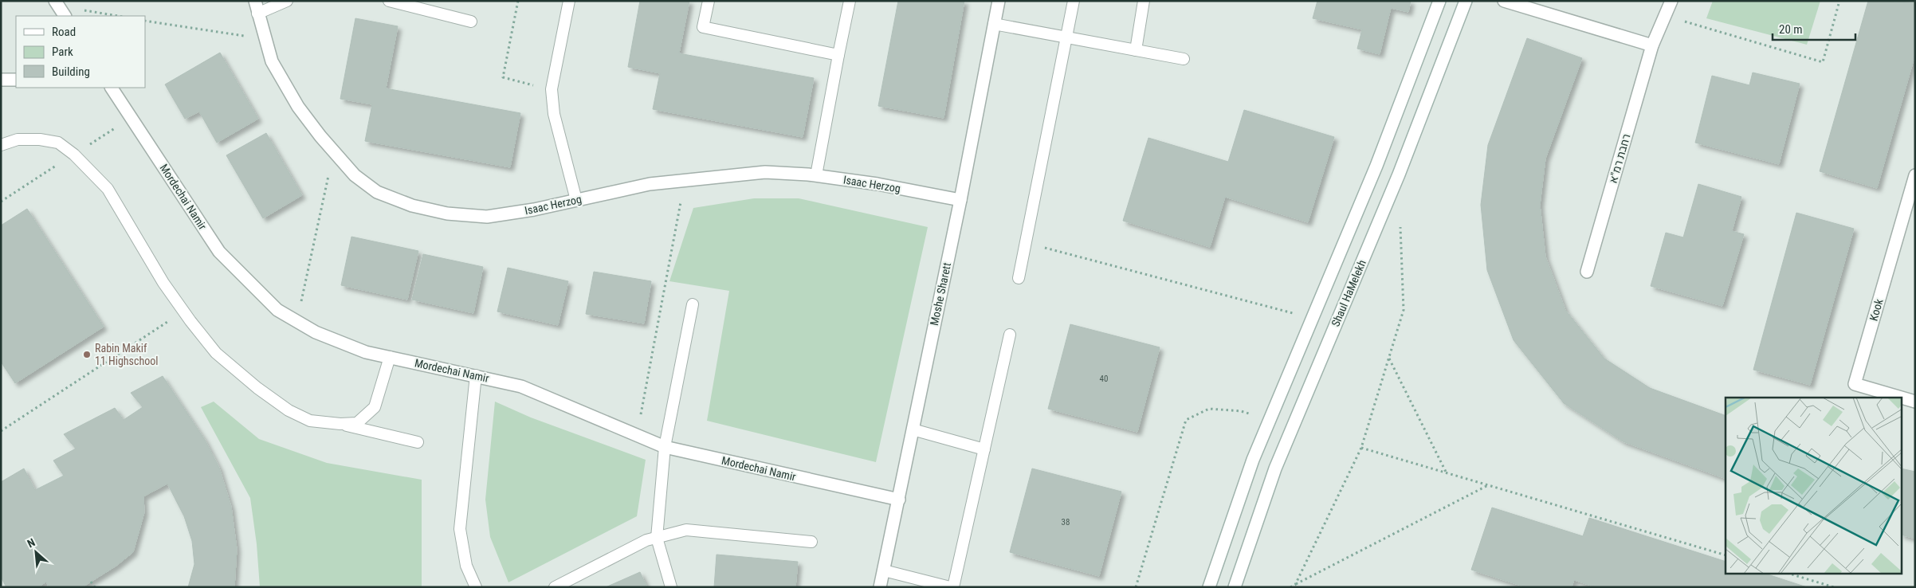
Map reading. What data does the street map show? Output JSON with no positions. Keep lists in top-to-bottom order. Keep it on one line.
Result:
{"streets":{"street":["רחבת רמ\"א","Isaac Herzog","Mordechai Namir","Shaul HaMelekh","Moshe Sharett","Kook"]},"crossings":[["Isaac Herzog","Moshe Sharett"],["Mordechai Namir","Moshe Sharett"]],"places":["Rabin Makif 11 Highschool"],"house_numbers":["40","38"],"legend":["Road","Park","Building"],"scale_bar":"20 m","north":"top left"}
